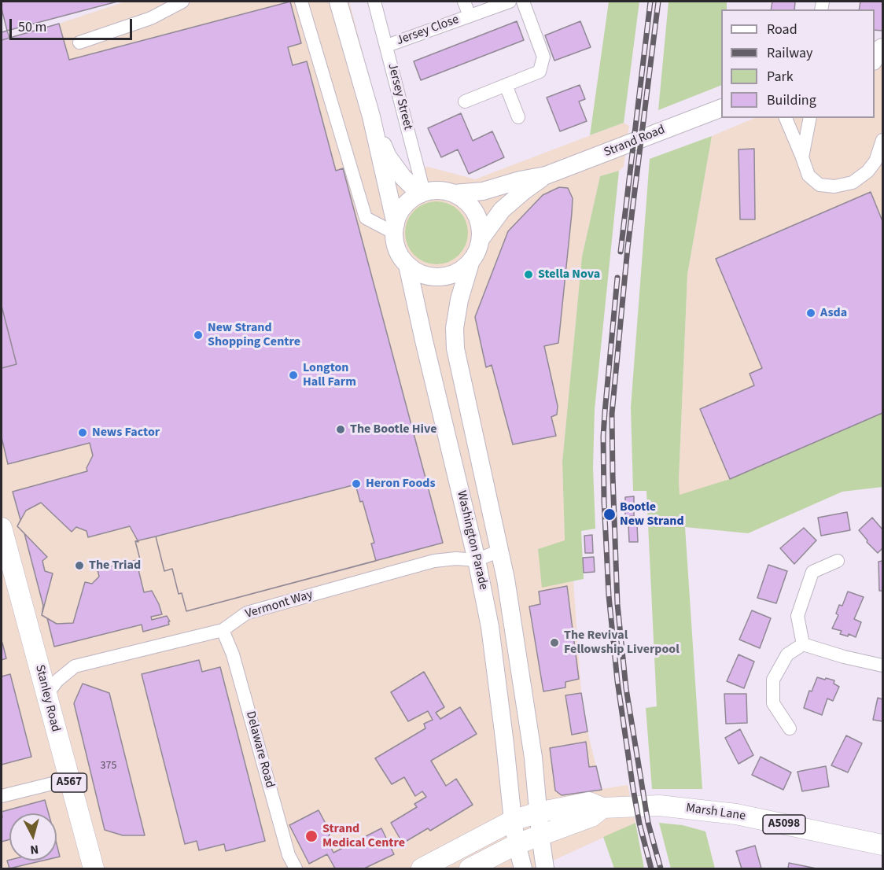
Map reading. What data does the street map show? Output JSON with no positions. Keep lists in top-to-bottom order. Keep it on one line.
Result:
{"streets":{"main road":["Stanley Road","A567","Marsh Lane","A5098"],"street":["Jersey Close","Jersey Street","Strand Road","Washington Parade","Vermont Way","Delaware Road"]},"crossings":[["Jersey Close","Jersey Street"],["Jersey Street","Strand Road"],["Jersey Street","Washington Parade"],["Strand Road","Washington Parade"],["Washington Parade","Vermont Way"],["Washington Parade","Marsh Lane"],["Vermont Way","Stanley Road"],["Vermont Way","Delaware Road"]],"places":["Stella Nova","Asda","New Strand Shopping Centre","Longton Hall Farm","The Bootle Hive","News Factor","Heron Foods","Bootle New Strand","The Triad","The Revival Fellowship Liverpool","Strand Medical Centre"],"house_numbers":["375"],"legend":["Road","Railway","Park","Building"],"scale_bar":"50 m","north":"bottom"}
